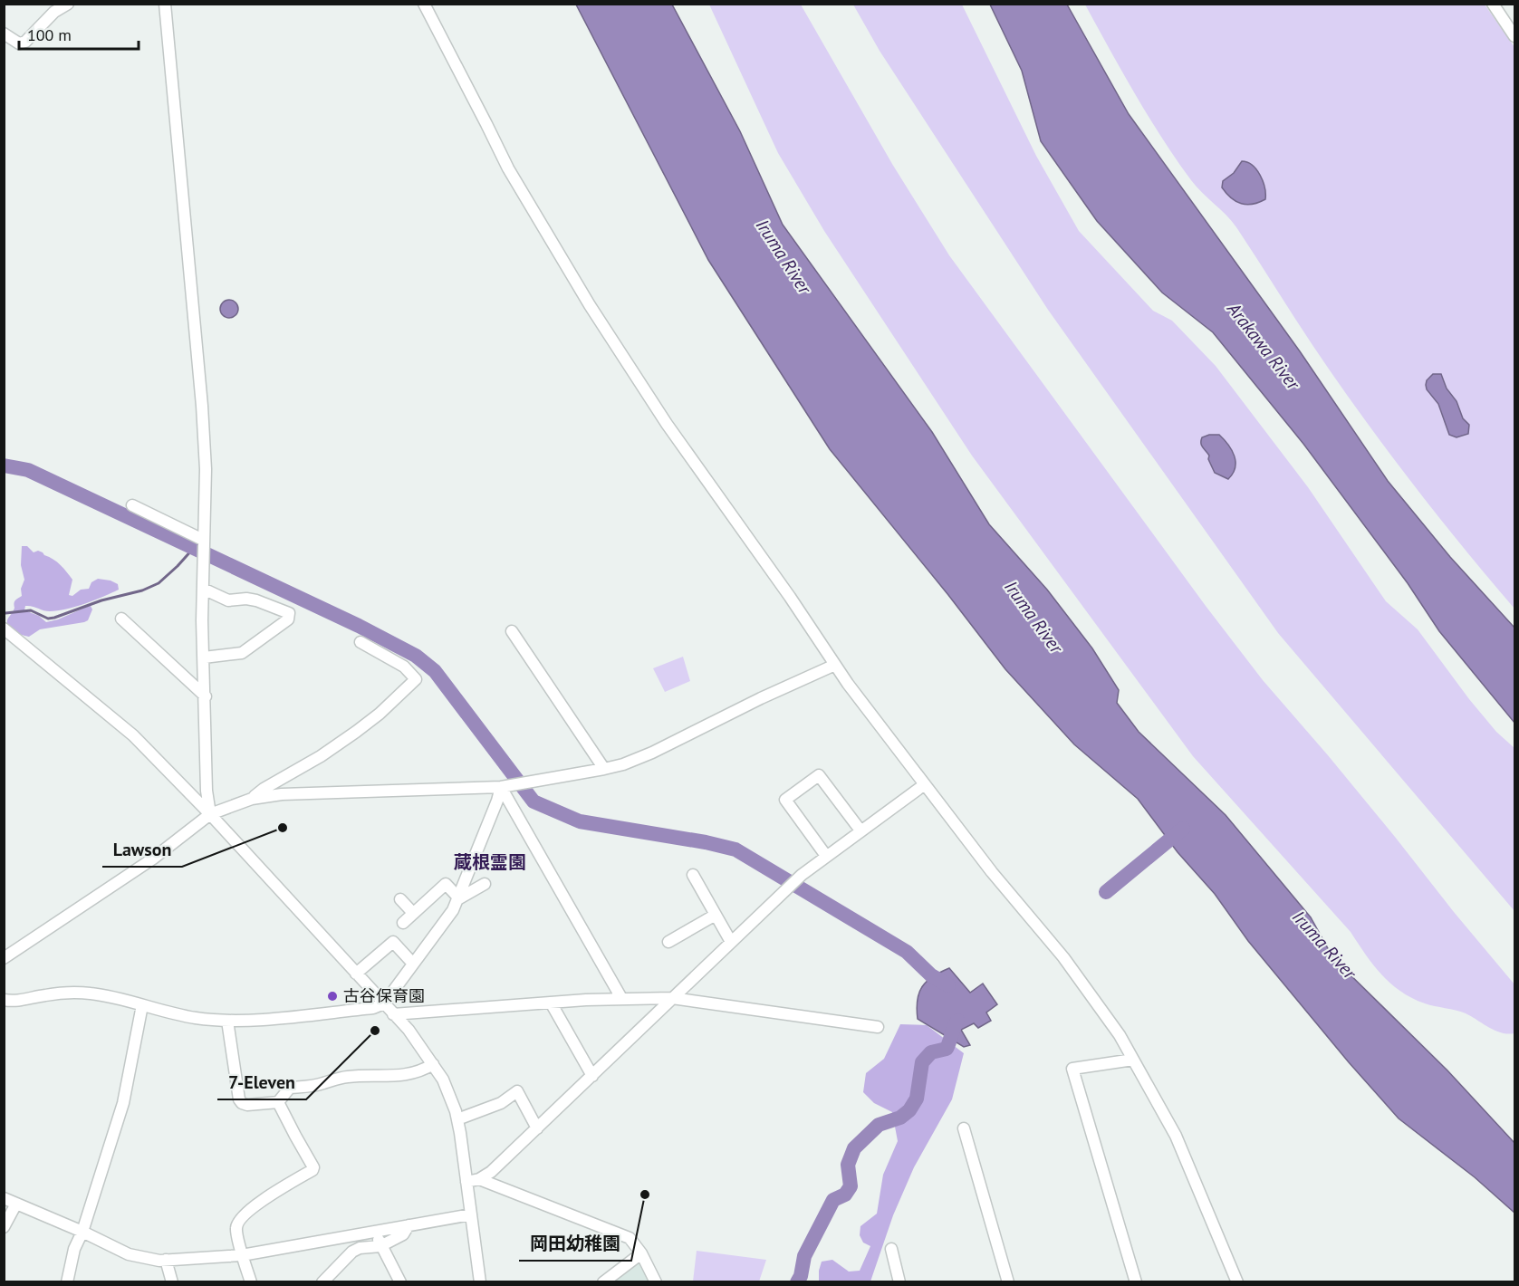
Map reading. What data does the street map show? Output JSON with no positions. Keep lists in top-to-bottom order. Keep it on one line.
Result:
{"districts":["蔵根霊園"],"water":["Iruma River","Arakawa River"],"places":["Lawson","古谷保育園","7-Eleven","岡田幼稚園"],"scale_bar":"100 m"}
